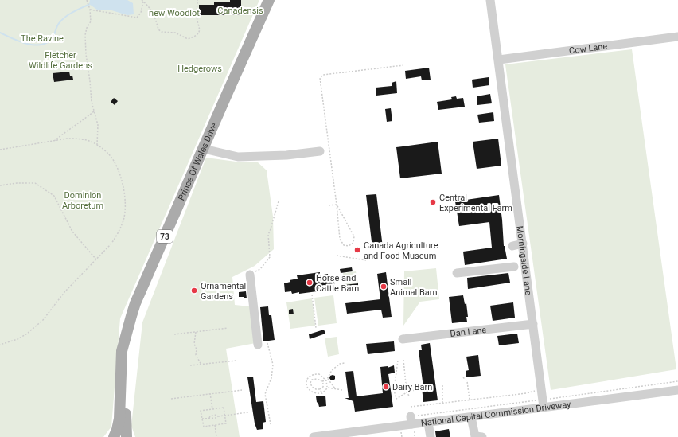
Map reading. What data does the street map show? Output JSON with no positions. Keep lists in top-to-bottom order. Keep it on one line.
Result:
{"streets":{"main road":["Prince Of Wales Drive","73"],"street":["Cow Lane","Morningside Lane","Dan Lane","National Capital Commission Driveway"]},"crossings":[["Cow Lane","Morningside Lane"],["Morningside Lane","Dan Lane"],["Morningside Lane","National Capital Commission Driveway"]],"parks":["Canadensis","new Woodlot","The Ravine","Fletcher Wildlife Gardens","Hedgerows","Dominion Arboretum"],"places":["Central Experimental Farm","Canada Agriculture and Food Museum","Horse and Cattle Barn","Small Animal Barn","Ornamental Gardens","Dairy Barn"]}
